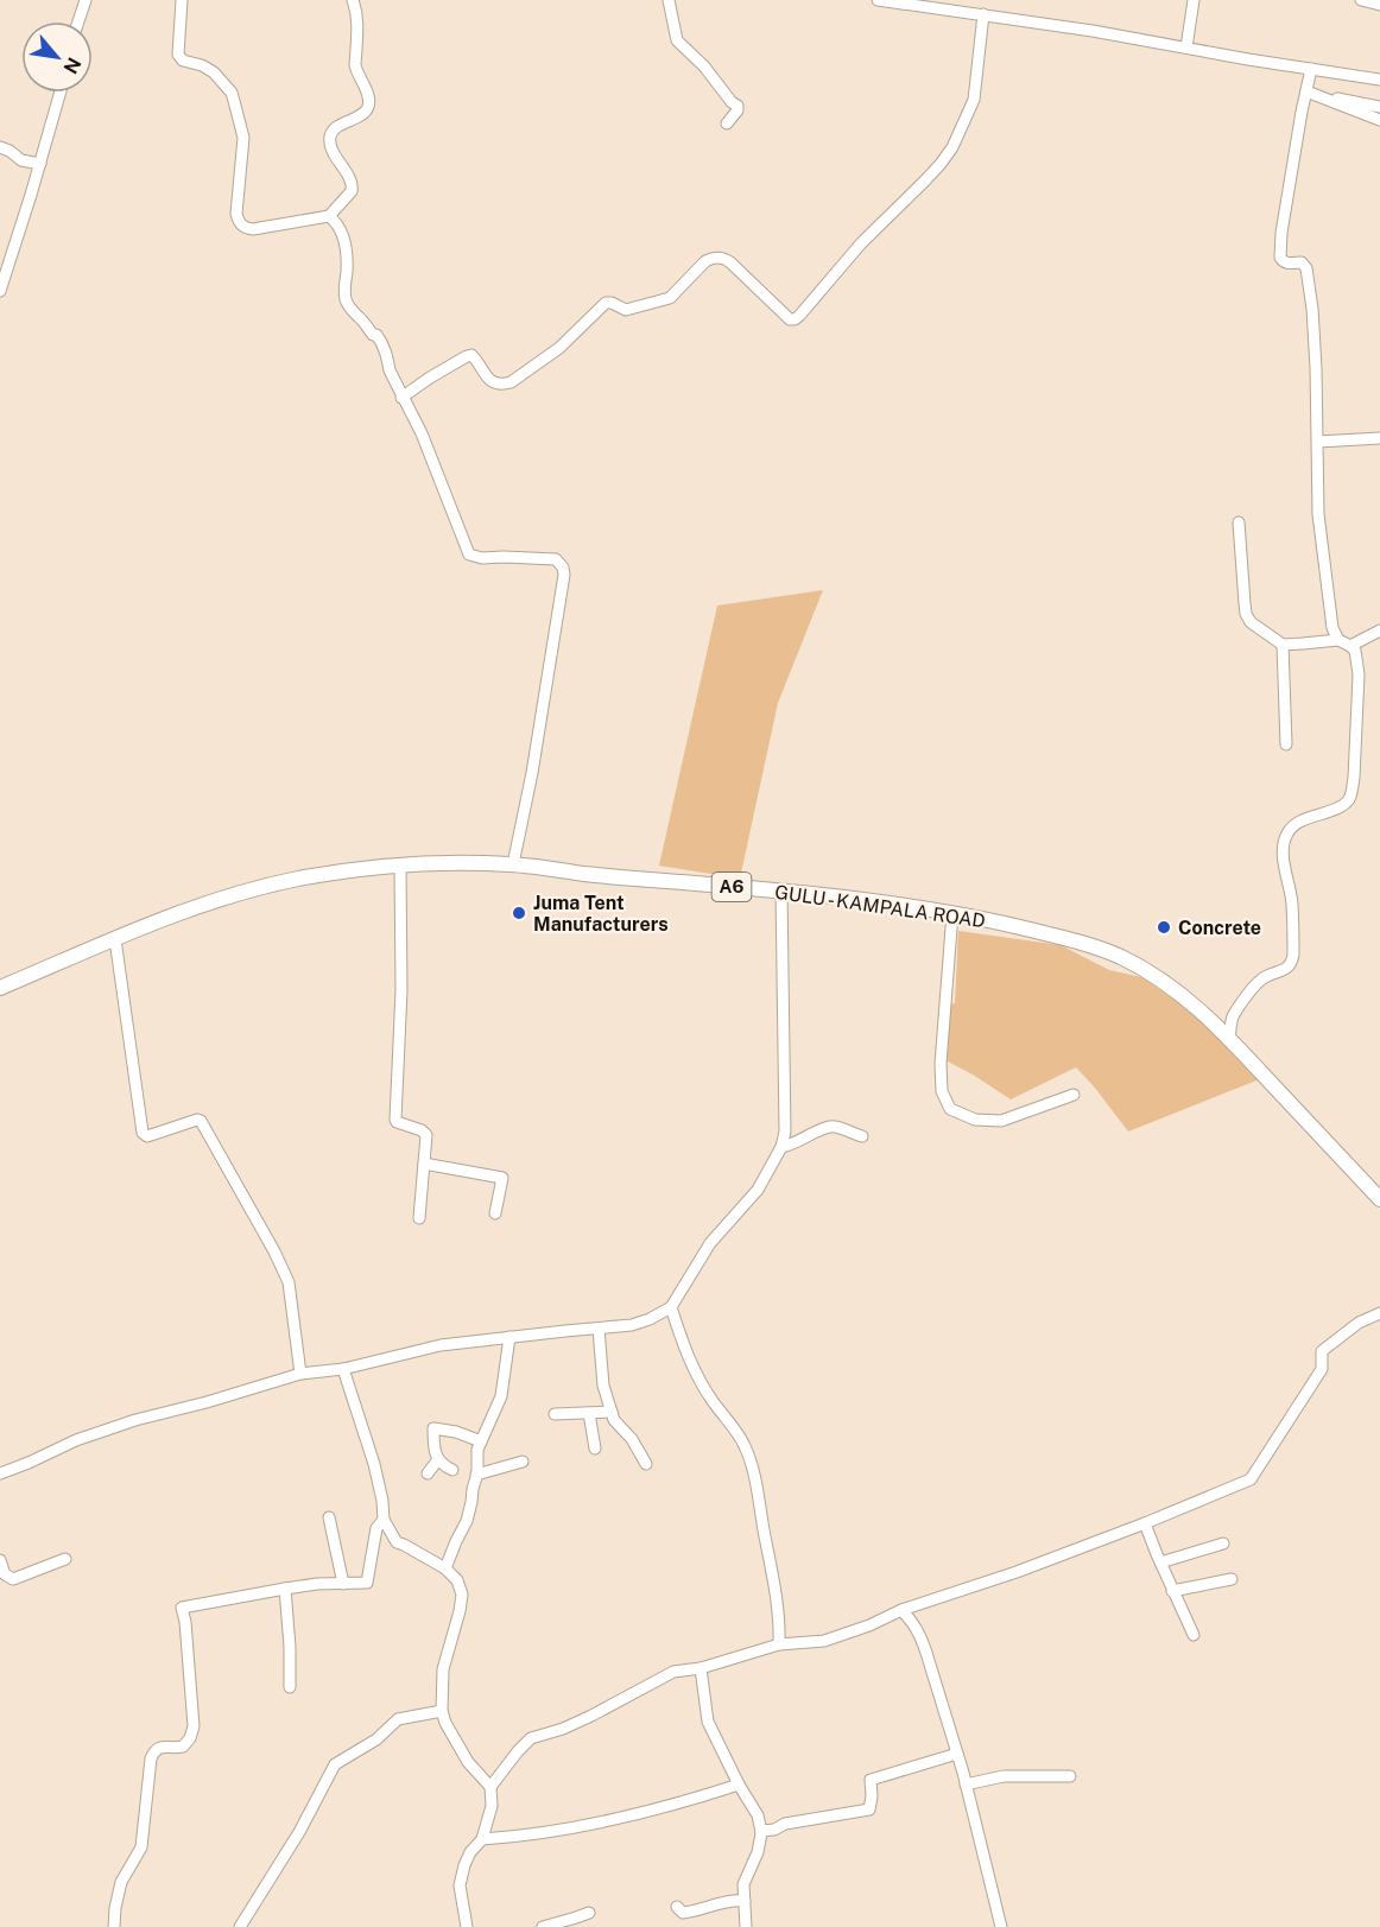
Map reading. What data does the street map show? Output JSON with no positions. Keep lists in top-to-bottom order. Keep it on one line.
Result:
{"streets":{"main road":["A6","GULU - KAMPALA ROAD"]},"places":["Juma Tent Manufacturers","Concrete"],"north":"bottom right"}
